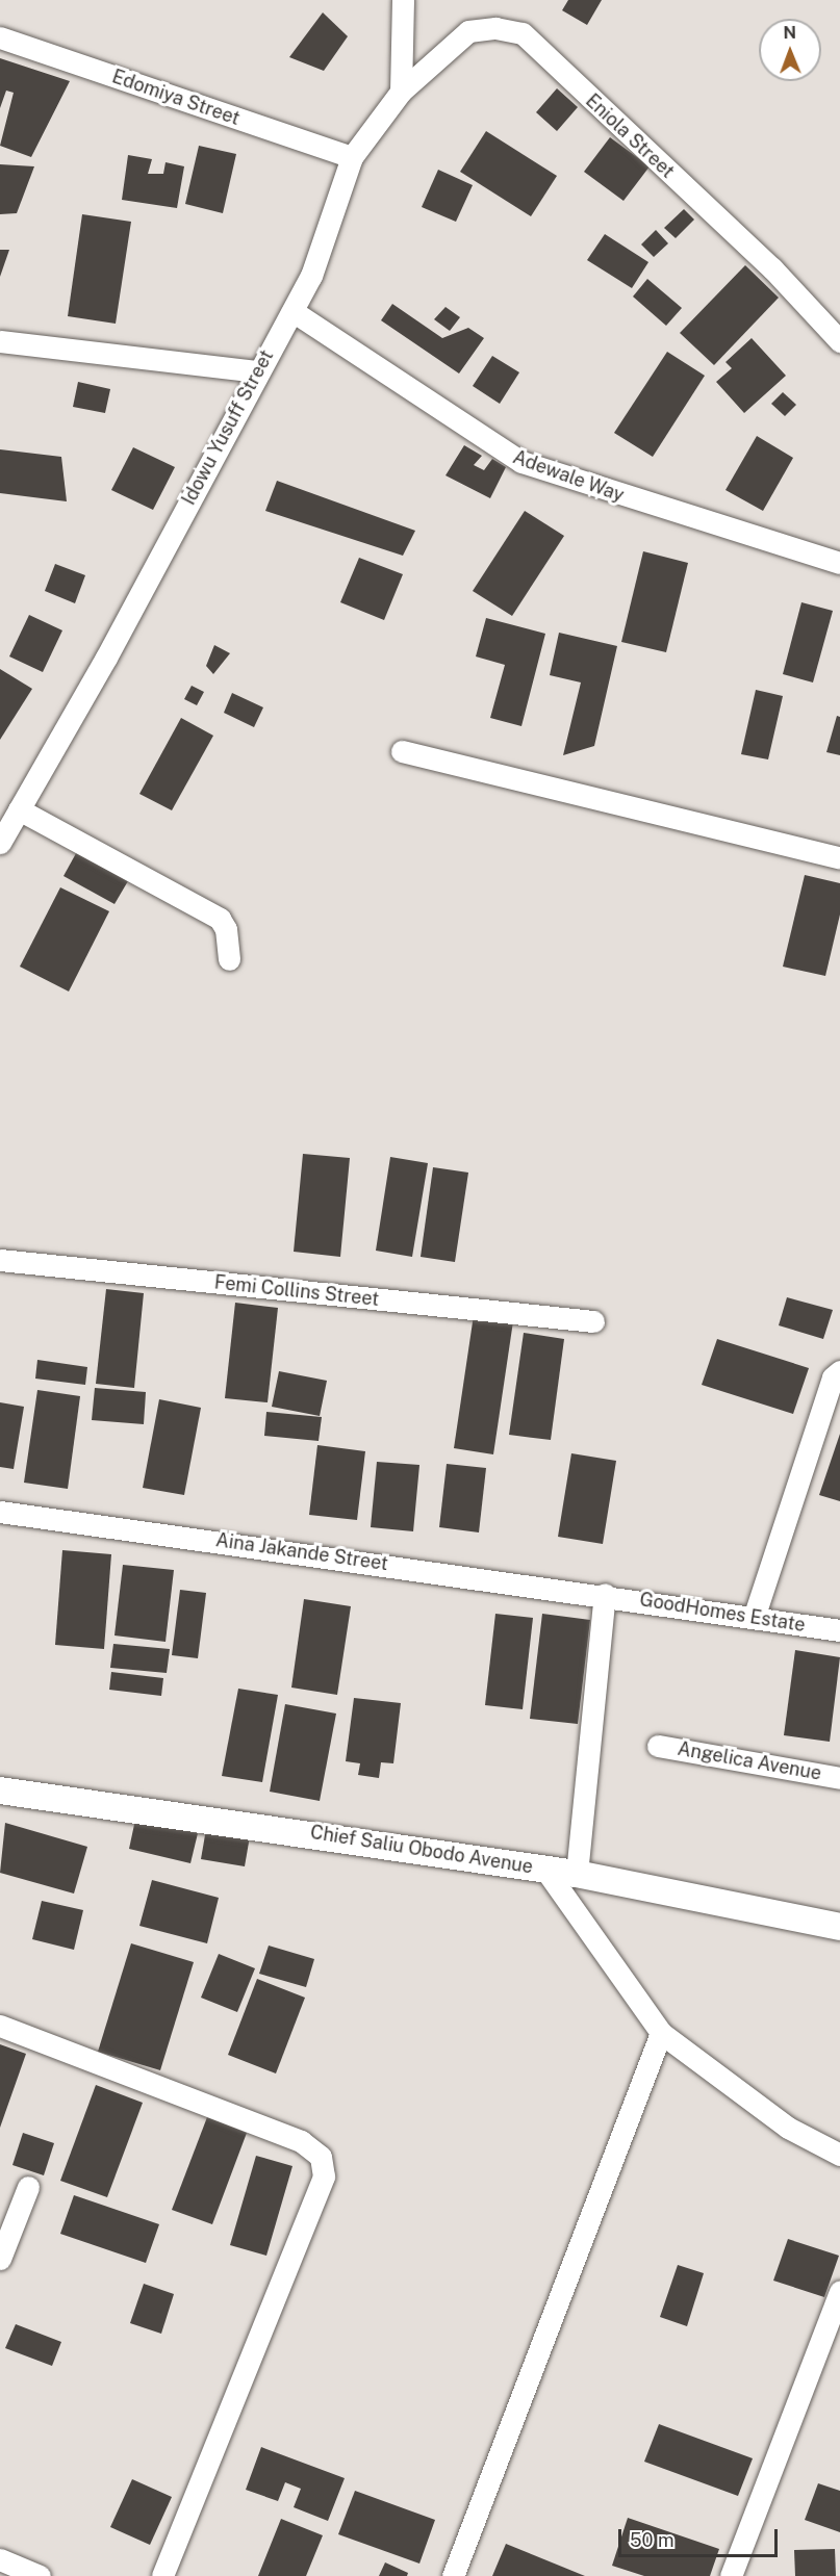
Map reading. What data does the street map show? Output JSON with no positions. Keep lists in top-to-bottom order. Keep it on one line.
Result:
{"streets":{"street":["Edomiya Street","Eniola Street","Idowu Yusuff Street","Adewale Way","Femi Collins Street","Aina Jakande Street","GoodHomes Estate","Angelica Avenue","Chief Saliu Obodo Avenue"]},"crossings":[["Edomiya Street","Idowu Yusuff Street"],["Eniola Street","Idowu Yusuff Street"],["Idowu Yusuff Street","Adewale Way"],["Aina Jakande Street","GoodHomes Estate"]],"scale_bar":"50 m","north":"top"}
